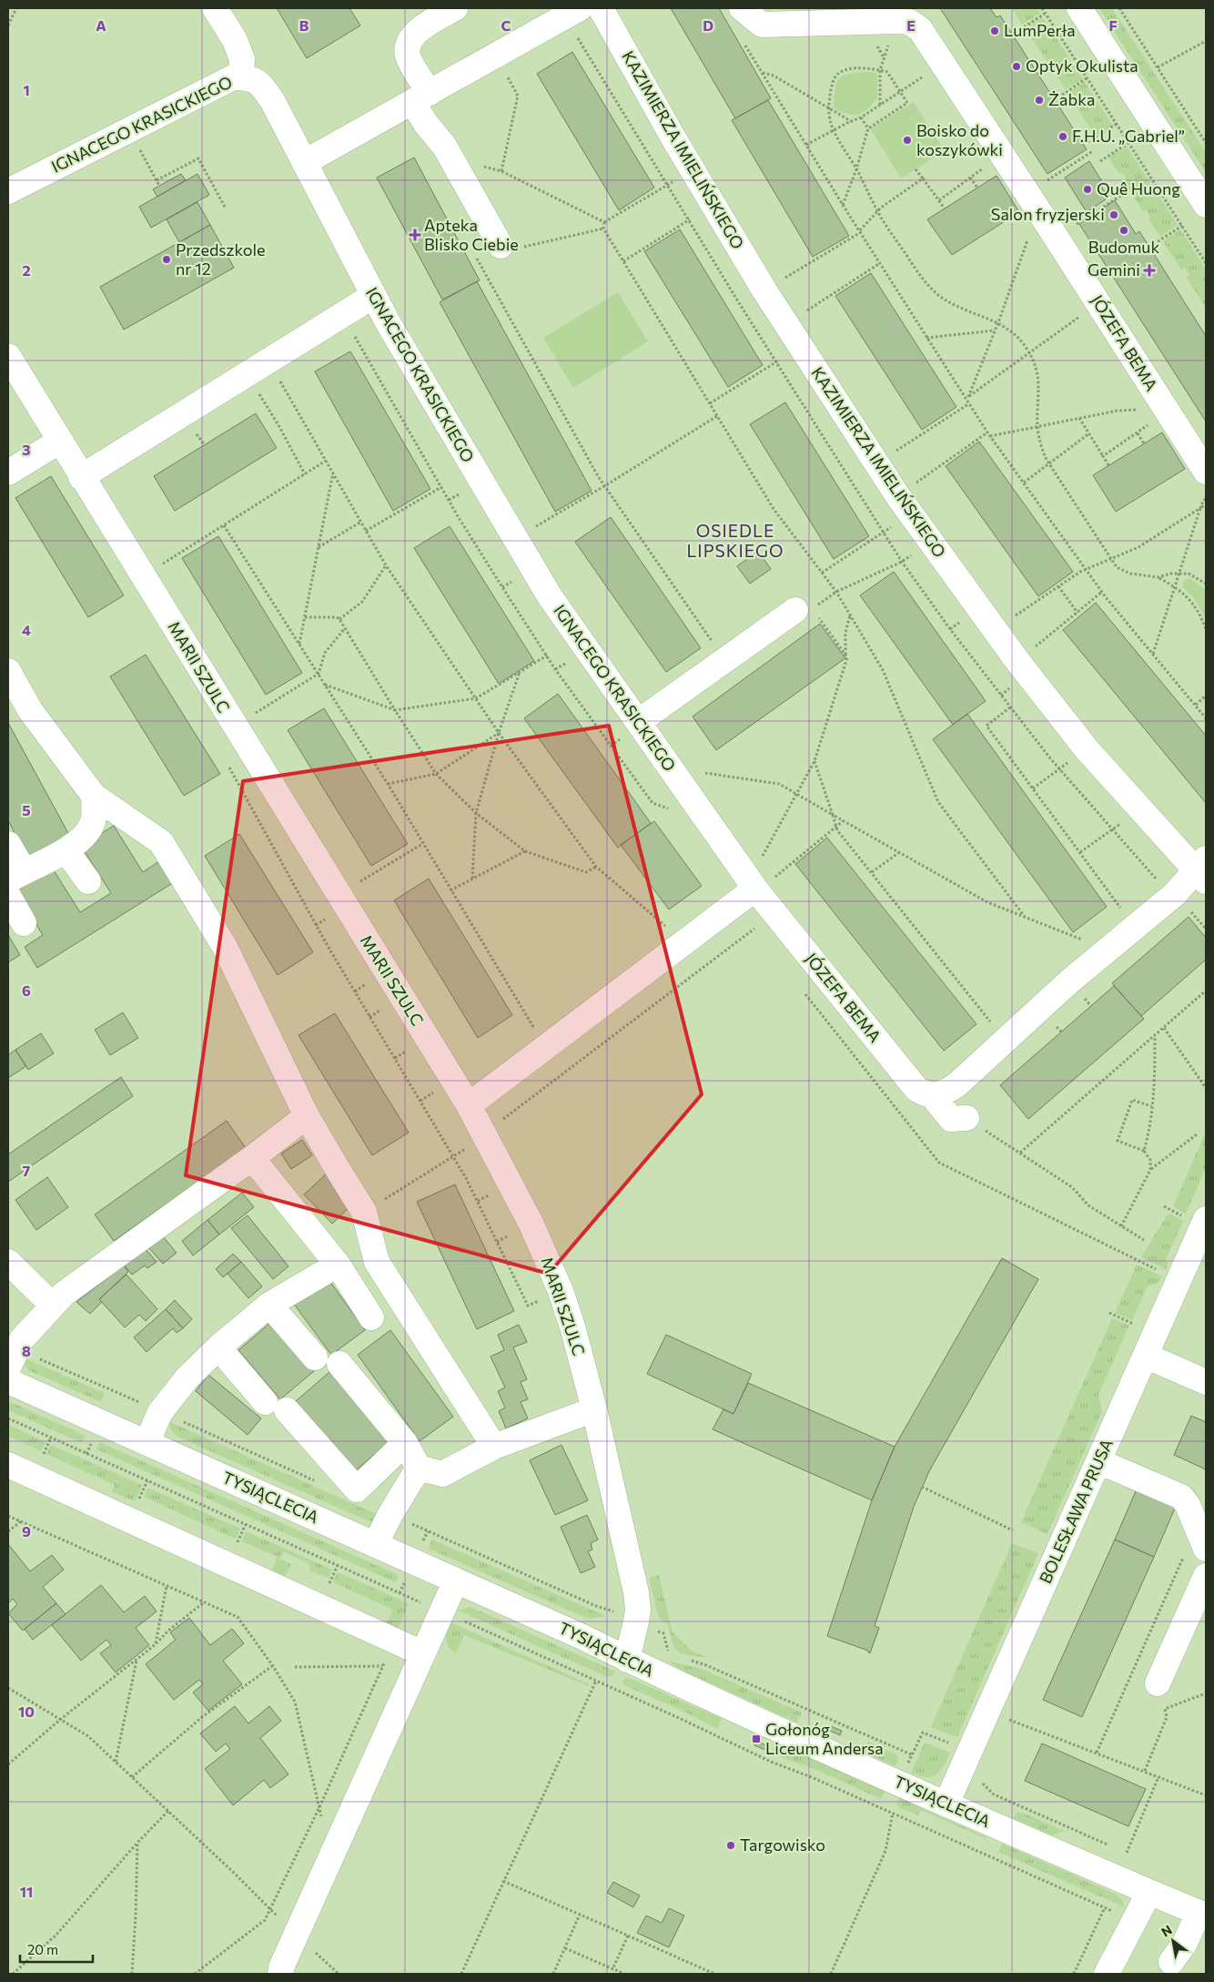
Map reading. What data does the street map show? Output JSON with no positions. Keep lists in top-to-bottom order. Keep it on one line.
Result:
{"streets":{"street":["IGNACEGO KRASICKIEGO","KAZIMIERZA IMIELIŃSKIEGO","JÓZEFA BEMA","MARII SZULC","TYSIĄCLECIA","BOLESŁAWA PRUSA"]},"crossings":[["IGNACEGO KRASICKIEGO","JÓZEFA BEMA"],["MARII SZULC","TYSIĄCLECIA"],["TYSIĄCLECIA","BOLESŁAWA PRUSA"]],"districts":["OSIEDLE LIPSKIEGO"],"places":{"other":["LumPerła","Optyk Okulista","Żabka","F.H.U. „Gabriel”","Boisko do koszykówki","Quê Huong","Salon fryzjerski","Budomuk","Przedszkole nr 12","Targowisko"],"health":["Apteka Blisko Ciebie","Gemini"],"transit":["Gołonóg Liceum Andersa"]},"scale_bar":"20 m","north":"top left","grid":{"columns":["A","B","C","D","E","F"],"rows":["1","2","3","4","5","6","7","8","9","10","11"]}}
